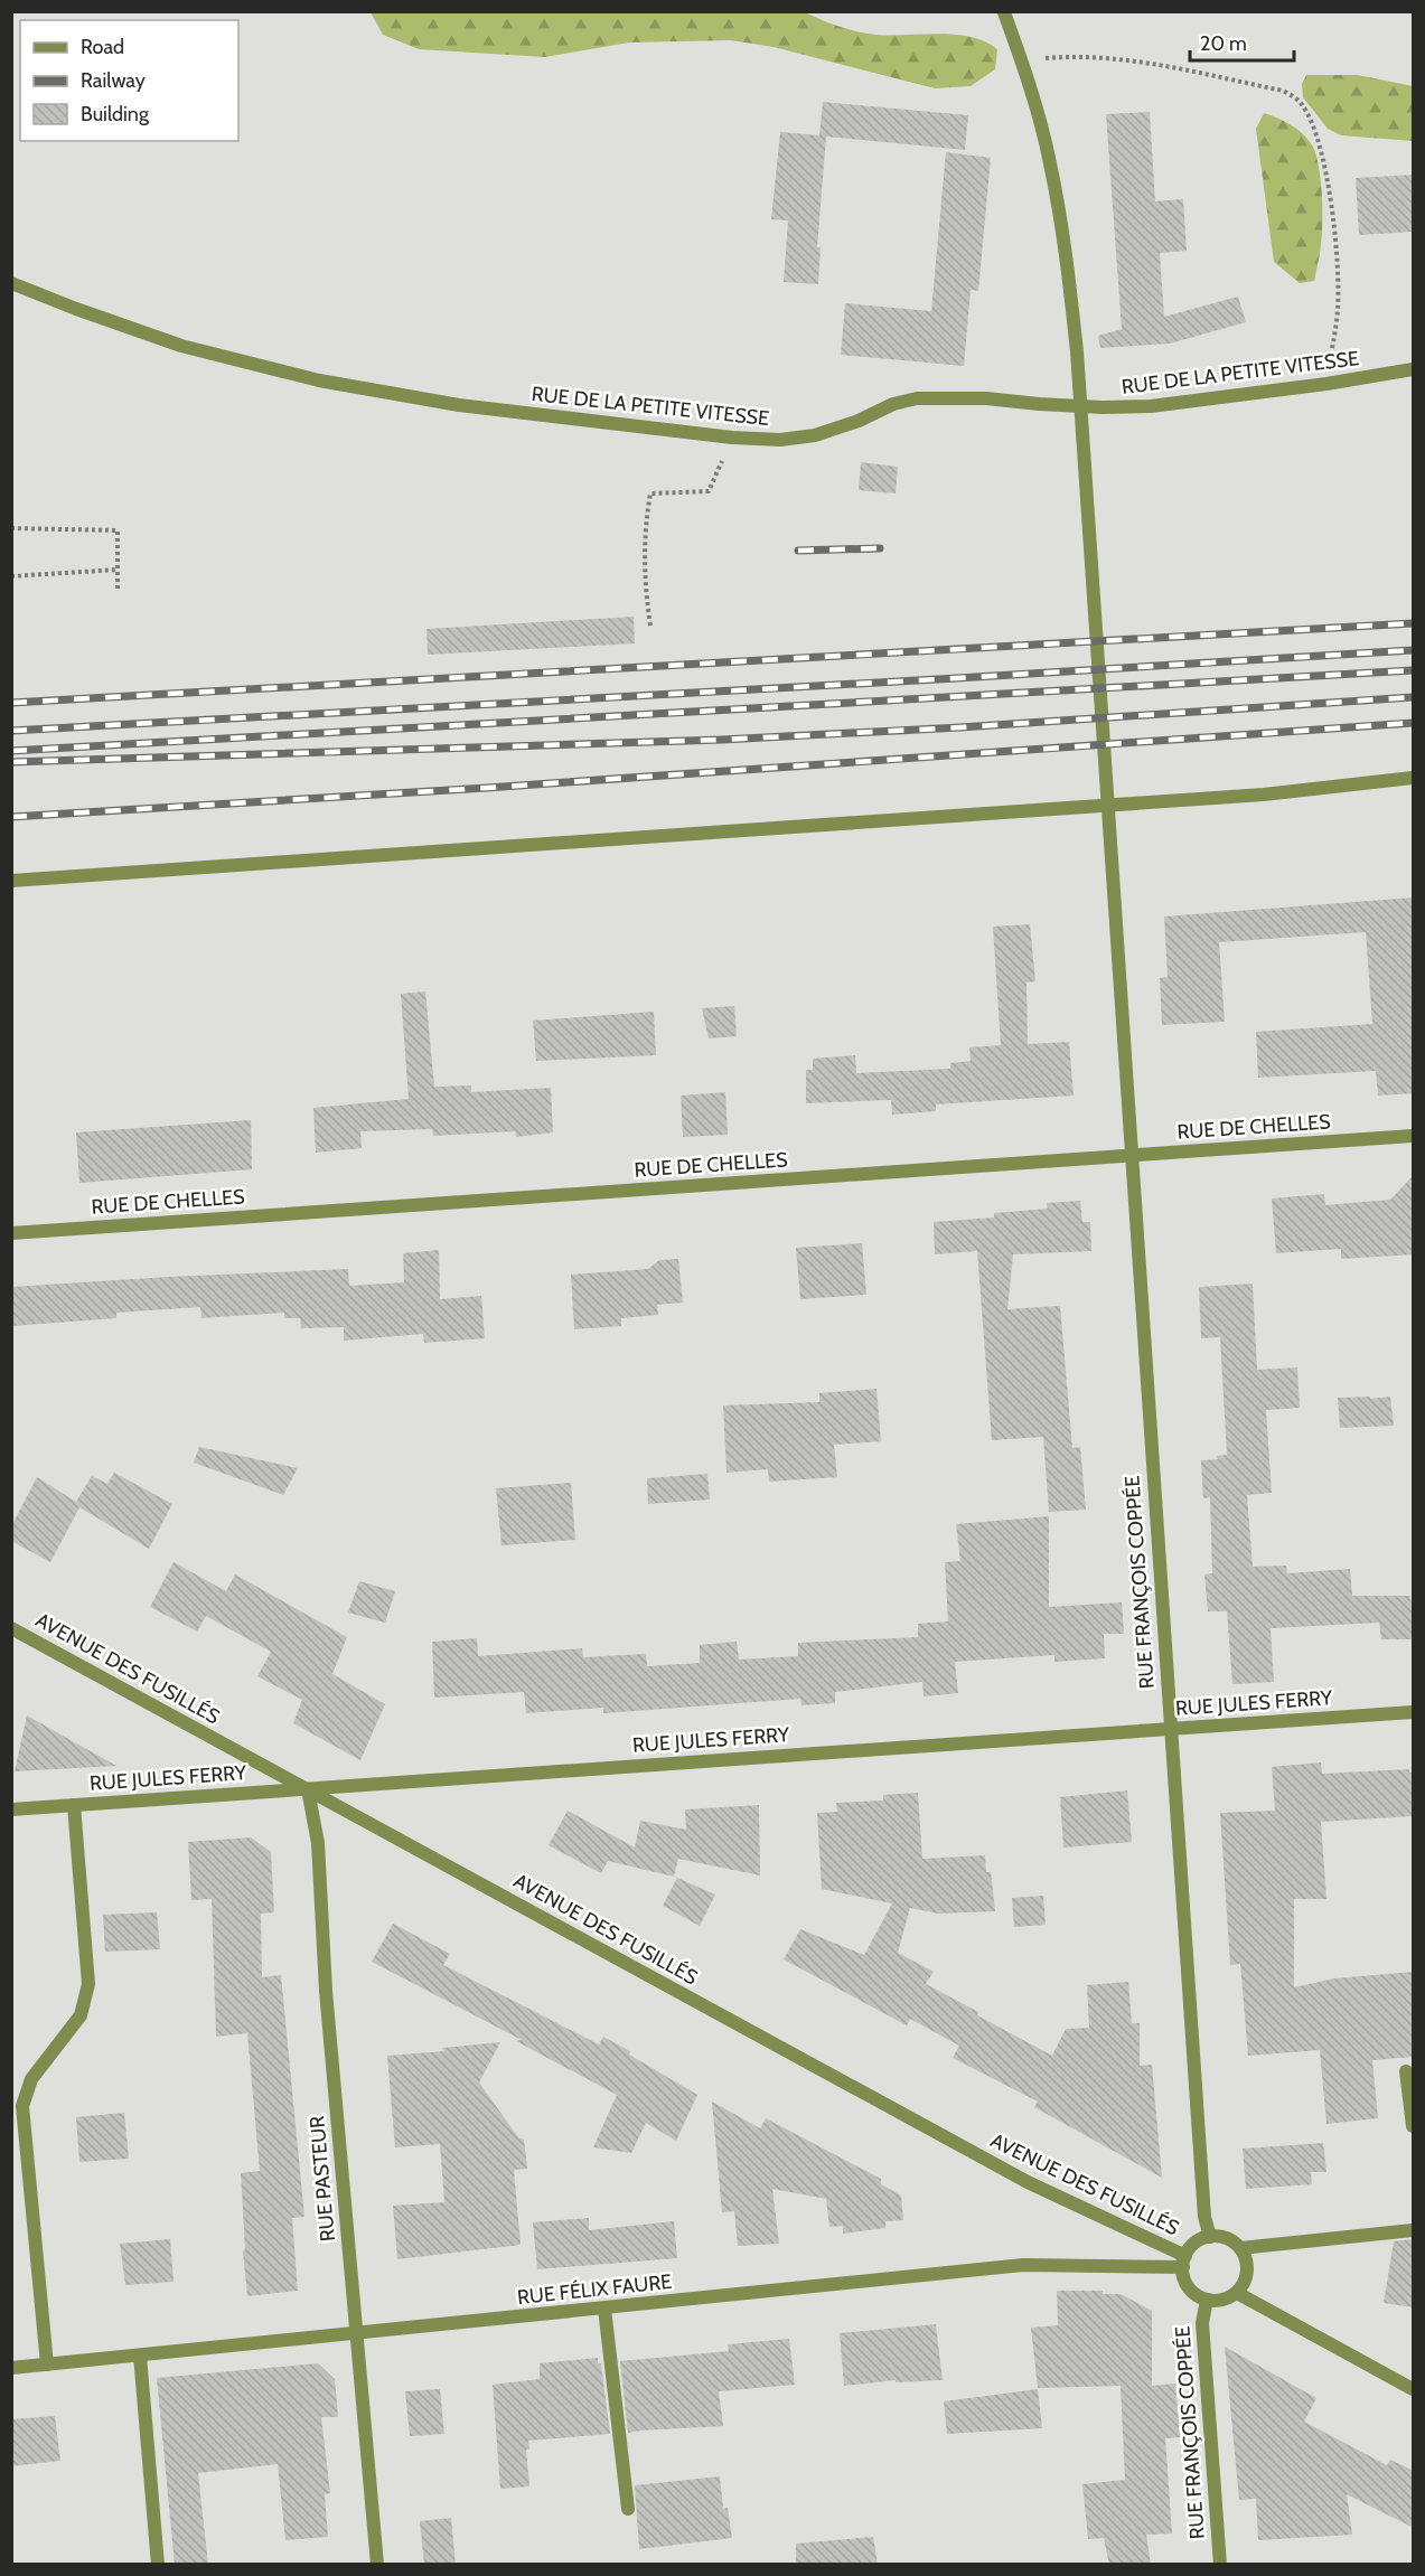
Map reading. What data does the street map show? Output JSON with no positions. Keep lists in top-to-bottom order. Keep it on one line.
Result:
{"streets":{"street":["RUE DE LA PETITE VITESSE","RUE DE CHELLES","RUE FRANÇOIS COPPÉE","AVENUE DES FUSILLÉS","RUE JULES FERRY","RUE PASTEUR","RUE FÉLIX FAURE"]},"crossings":[["RUE DE CHELLES","RUE FRANÇOIS COPPÉE"],["RUE FRANÇOIS COPPÉE","AVENUE DES FUSILLÉS"],["RUE FRANÇOIS COPPÉE","RUE JULES FERRY"],["RUE FRANÇOIS COPPÉE","RUE FÉLIX FAURE"],["AVENUE DES FUSILLÉS","RUE JULES FERRY"],["AVENUE DES FUSILLÉS","RUE PASTEUR"],["AVENUE DES FUSILLÉS","RUE FÉLIX FAURE"],["RUE JULES FERRY","RUE PASTEUR"],["RUE PASTEUR","RUE FÉLIX FAURE"]],"legend":["Road","Railway","Building"],"scale_bar":"20 m"}
